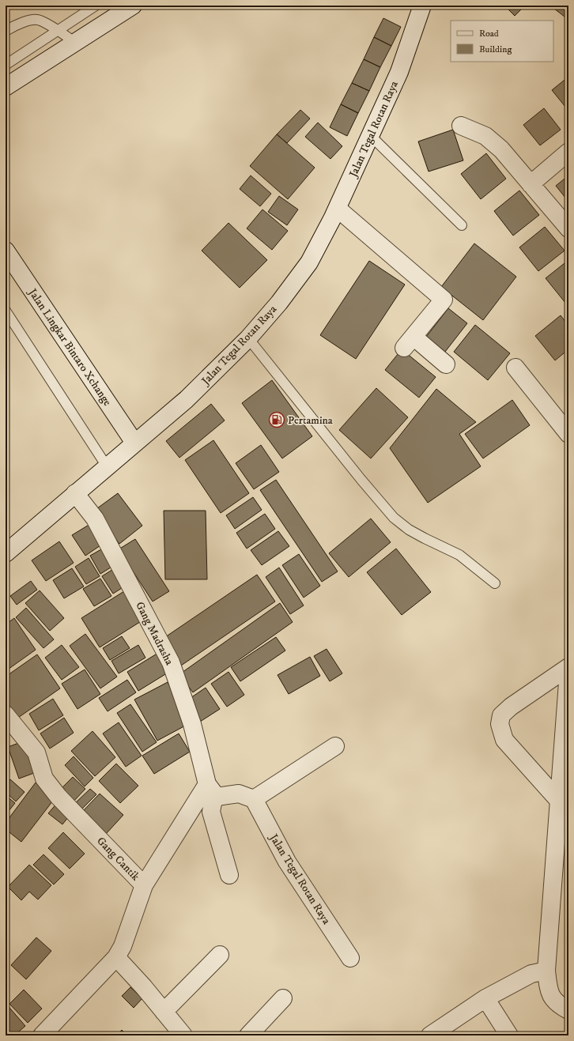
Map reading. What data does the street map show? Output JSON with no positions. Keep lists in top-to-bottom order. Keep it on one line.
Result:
{"streets":{"street":["Jalan Tegal Rotan Raya","Jalan Lingkar Bintaro Xchange","Gang Madrasha","Gang Cantik"]},"crossings":[["Jalan Tegal Rotan Raya","Jalan Lingkar Bintaro Xchange"],["Jalan Tegal Rotan Raya","Gang Madrasha"]],"places":{"fuel station":["Pertamina"]},"legend":["Road","Building"]}
